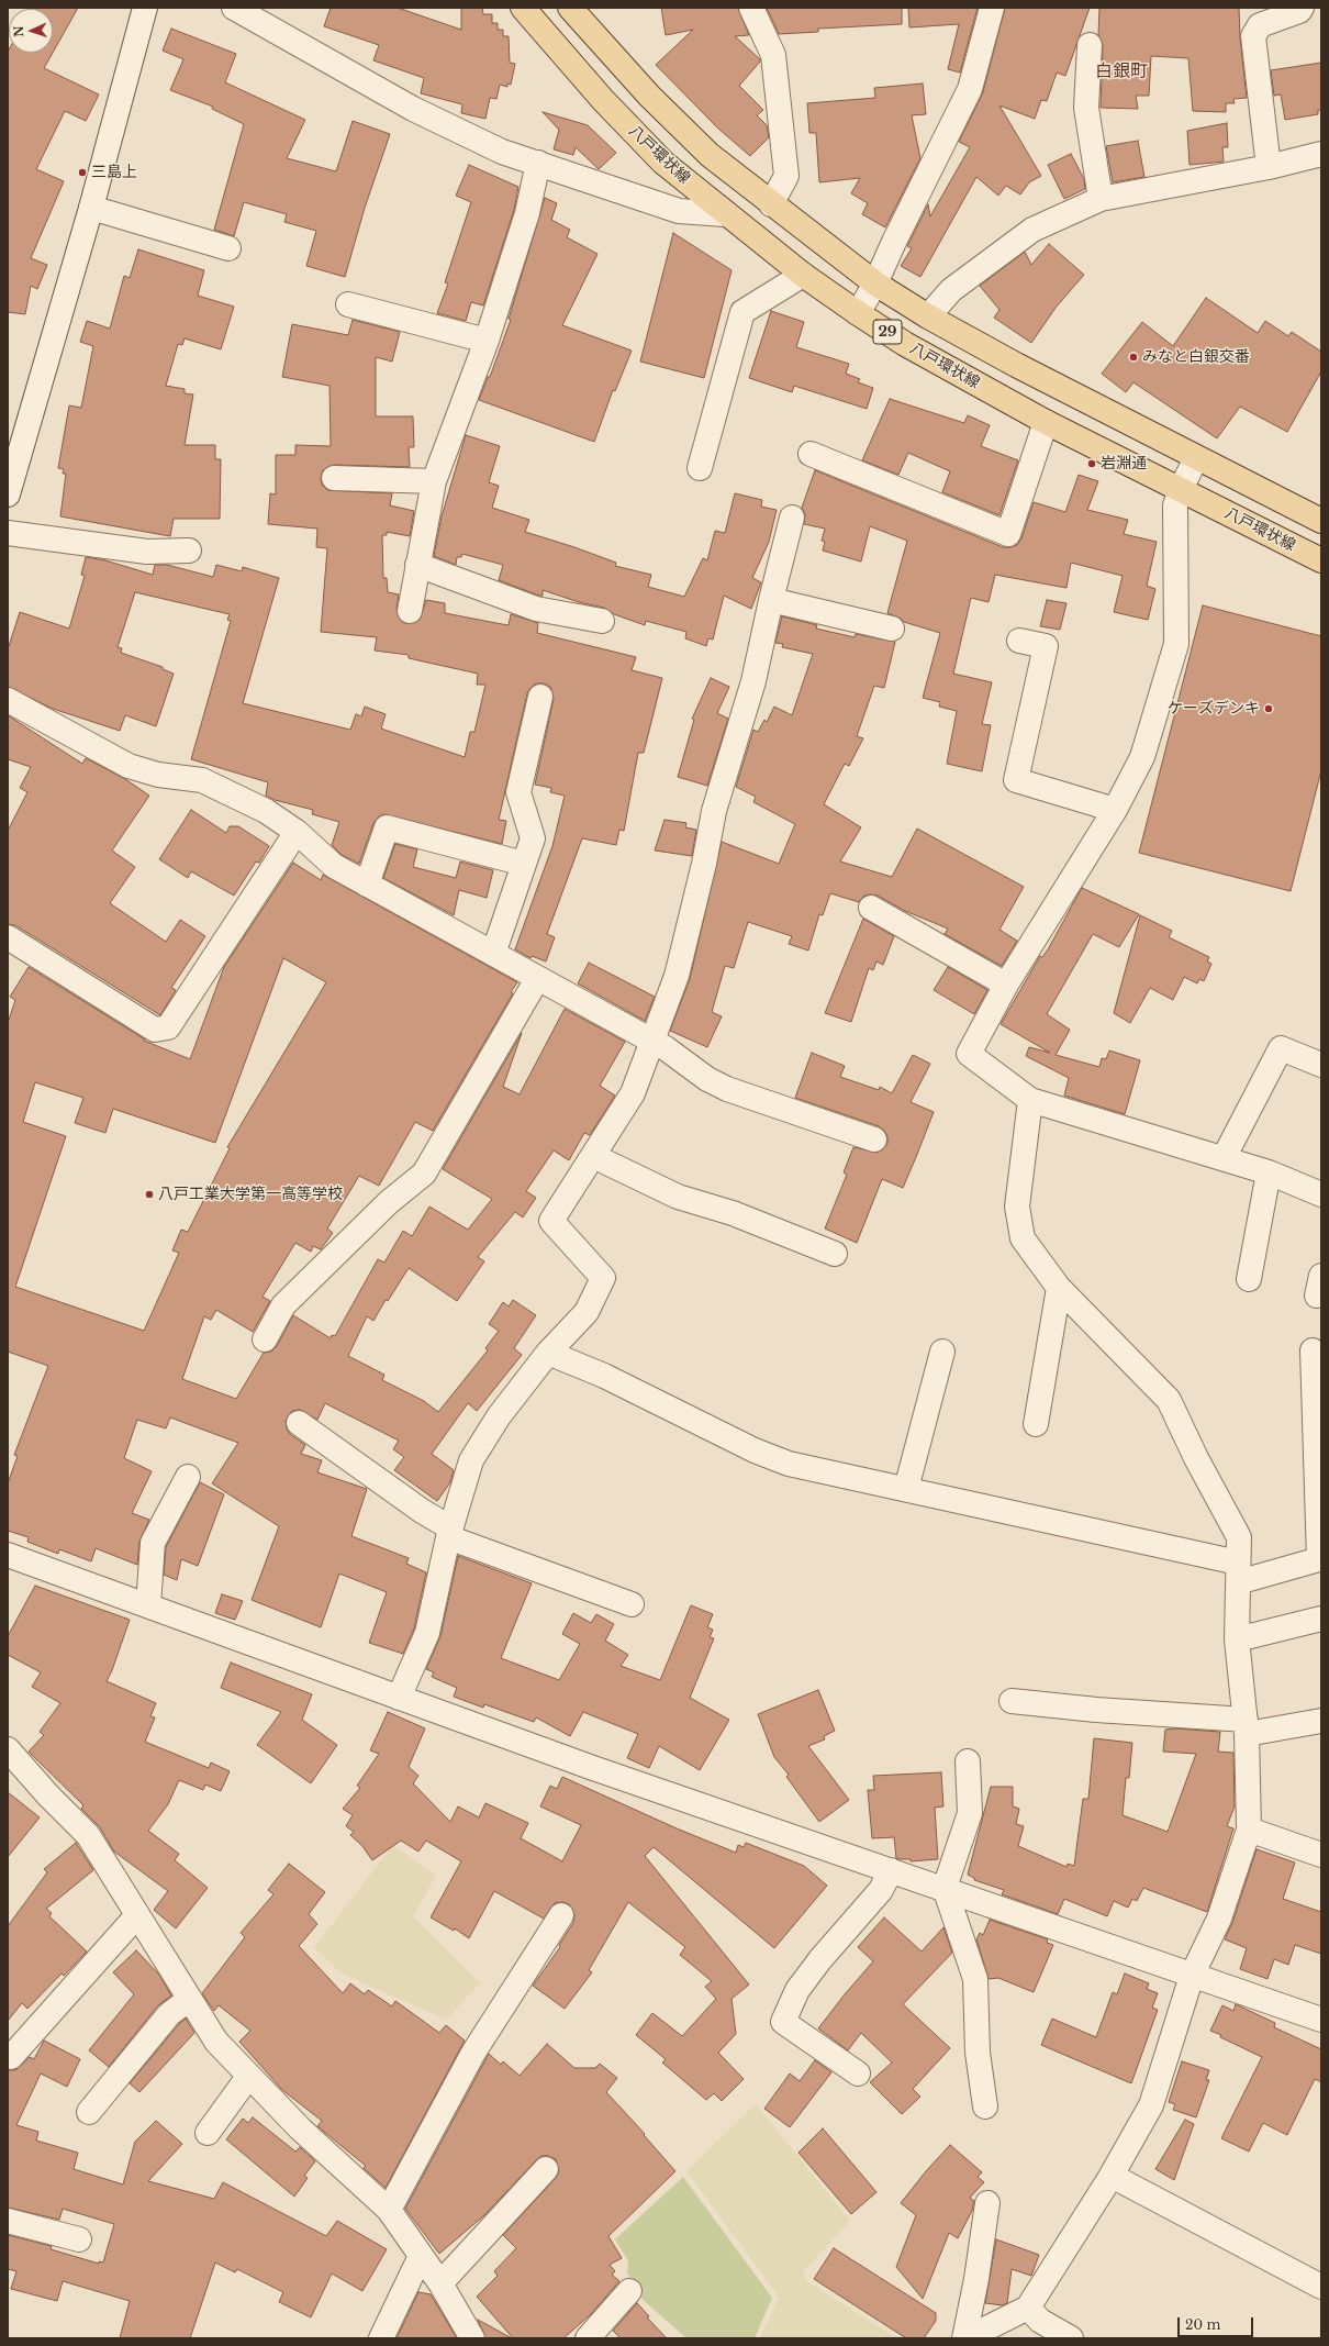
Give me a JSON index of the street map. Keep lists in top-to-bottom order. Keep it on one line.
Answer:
{"streets":{"main road":["八戸環状線","29"]},"districts":["白銀町"],"places":["三島上","みなと白銀交番","岩淵通","ケーズデンキ","八戸工業大学第一高等学校"],"scale_bar":"20 m","north":"left"}
